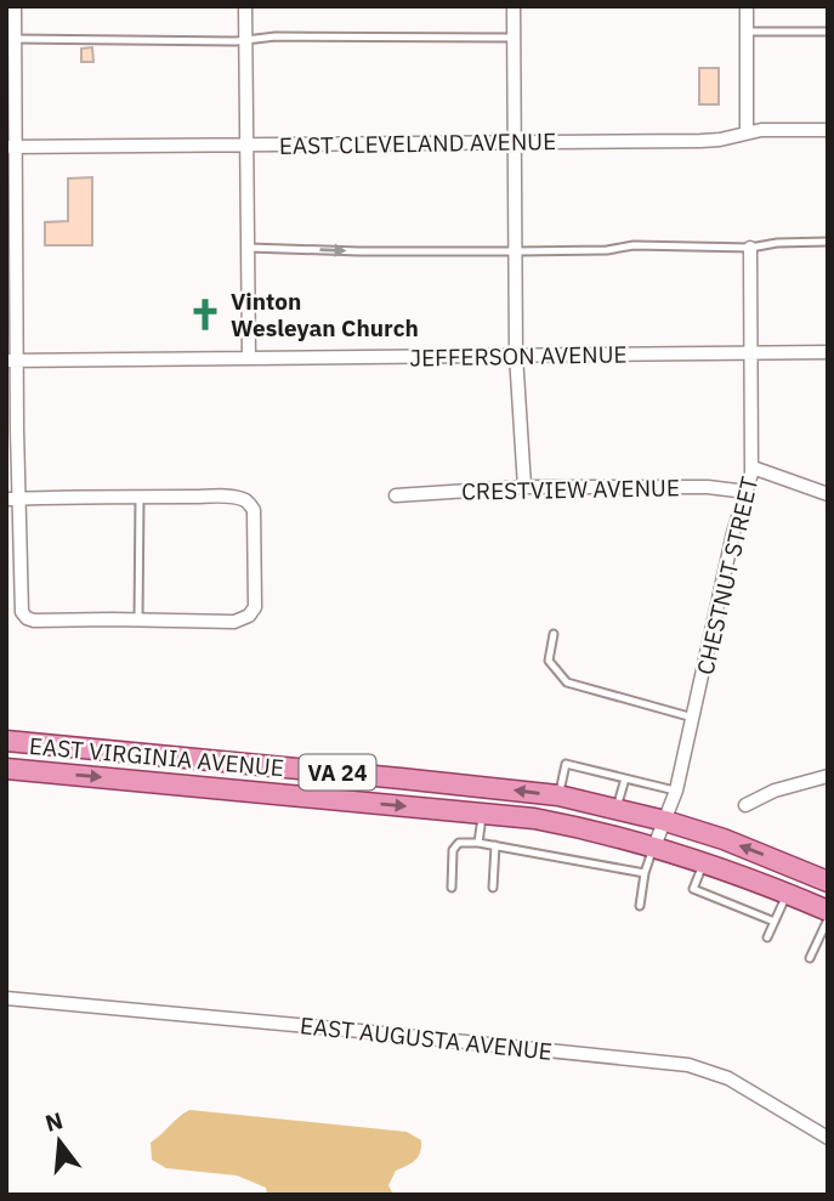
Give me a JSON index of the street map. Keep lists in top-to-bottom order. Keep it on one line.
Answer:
{"streets":{"main road":["EAST VIRGINIA AVENUE","VA 24"],"street":["EAST CLEVELAND AVENUE","JEFFERSON AVENUE","CRESTVIEW AVENUE","CHESTNUT STREET","EAST AUGUSTA AVENUE"]},"crossings":[["JEFFERSON AVENUE","CHESTNUT STREET"],["CRESTVIEW AVENUE","CHESTNUT STREET"],["CHESTNUT STREET","EAST VIRGINIA AVENUE"],["CHESTNUT STREET","VA 24"],["EAST VIRGINIA AVENUE","VA 24"]],"places":{"church":["Vinton Wesleyan Church"]},"north":"top"}
